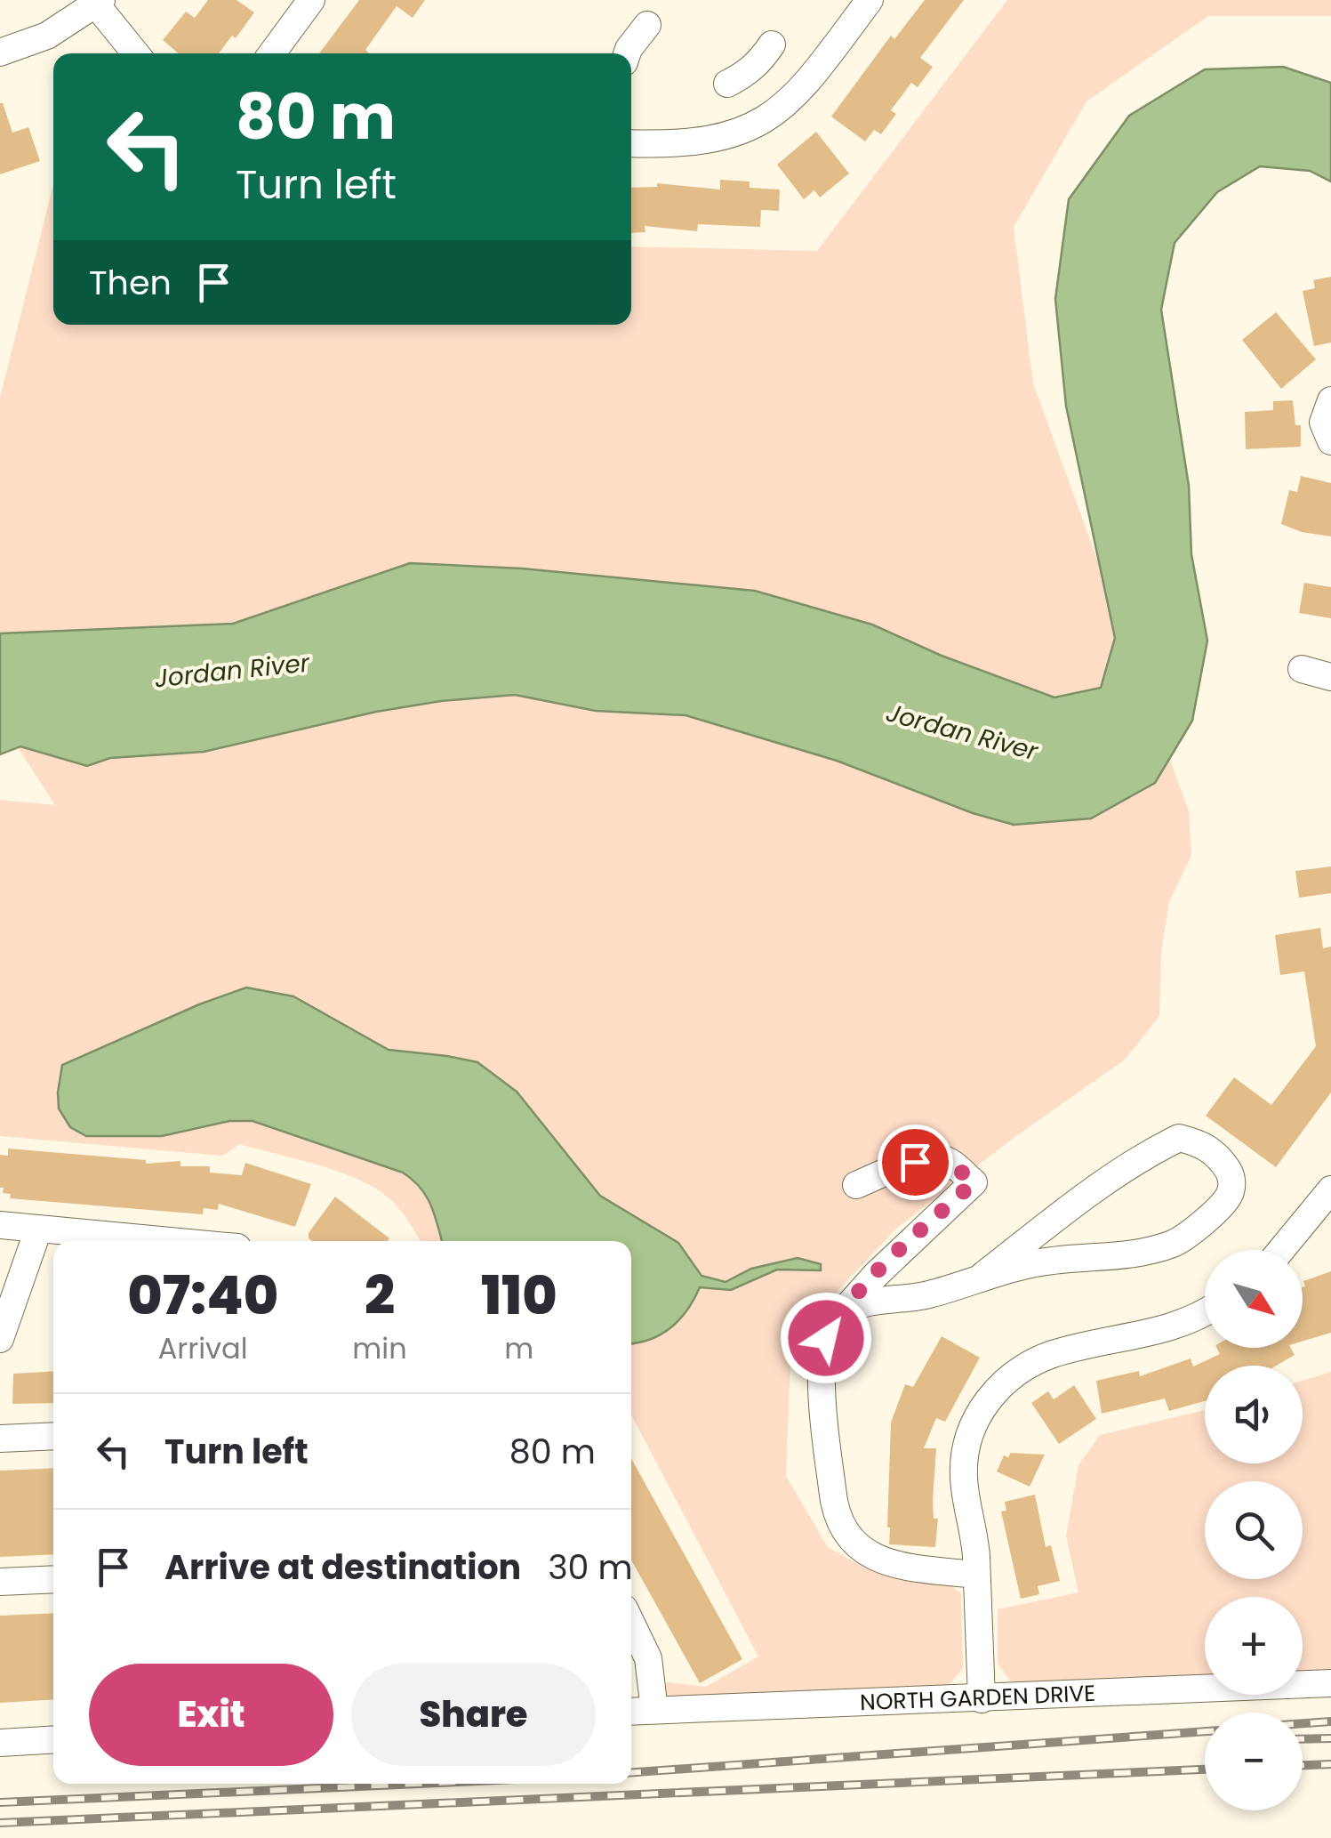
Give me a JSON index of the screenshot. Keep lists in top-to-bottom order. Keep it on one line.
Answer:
{"streets":{"street":["NORTH GARDEN DRIVE"]},"water":["Jordan River"],"north":"bottom right","page":{"turn":["80 m","Turn left"],"then":"Then","eta":["07:40","Arrival","2","min","110","m"],"map_buttons":["+","−"],"list":[{"name":"Turn left","value":"80 m"},{"name":"Arrive at destination","value":"30 m"}],"buttons":["Exit","Share"]}}
